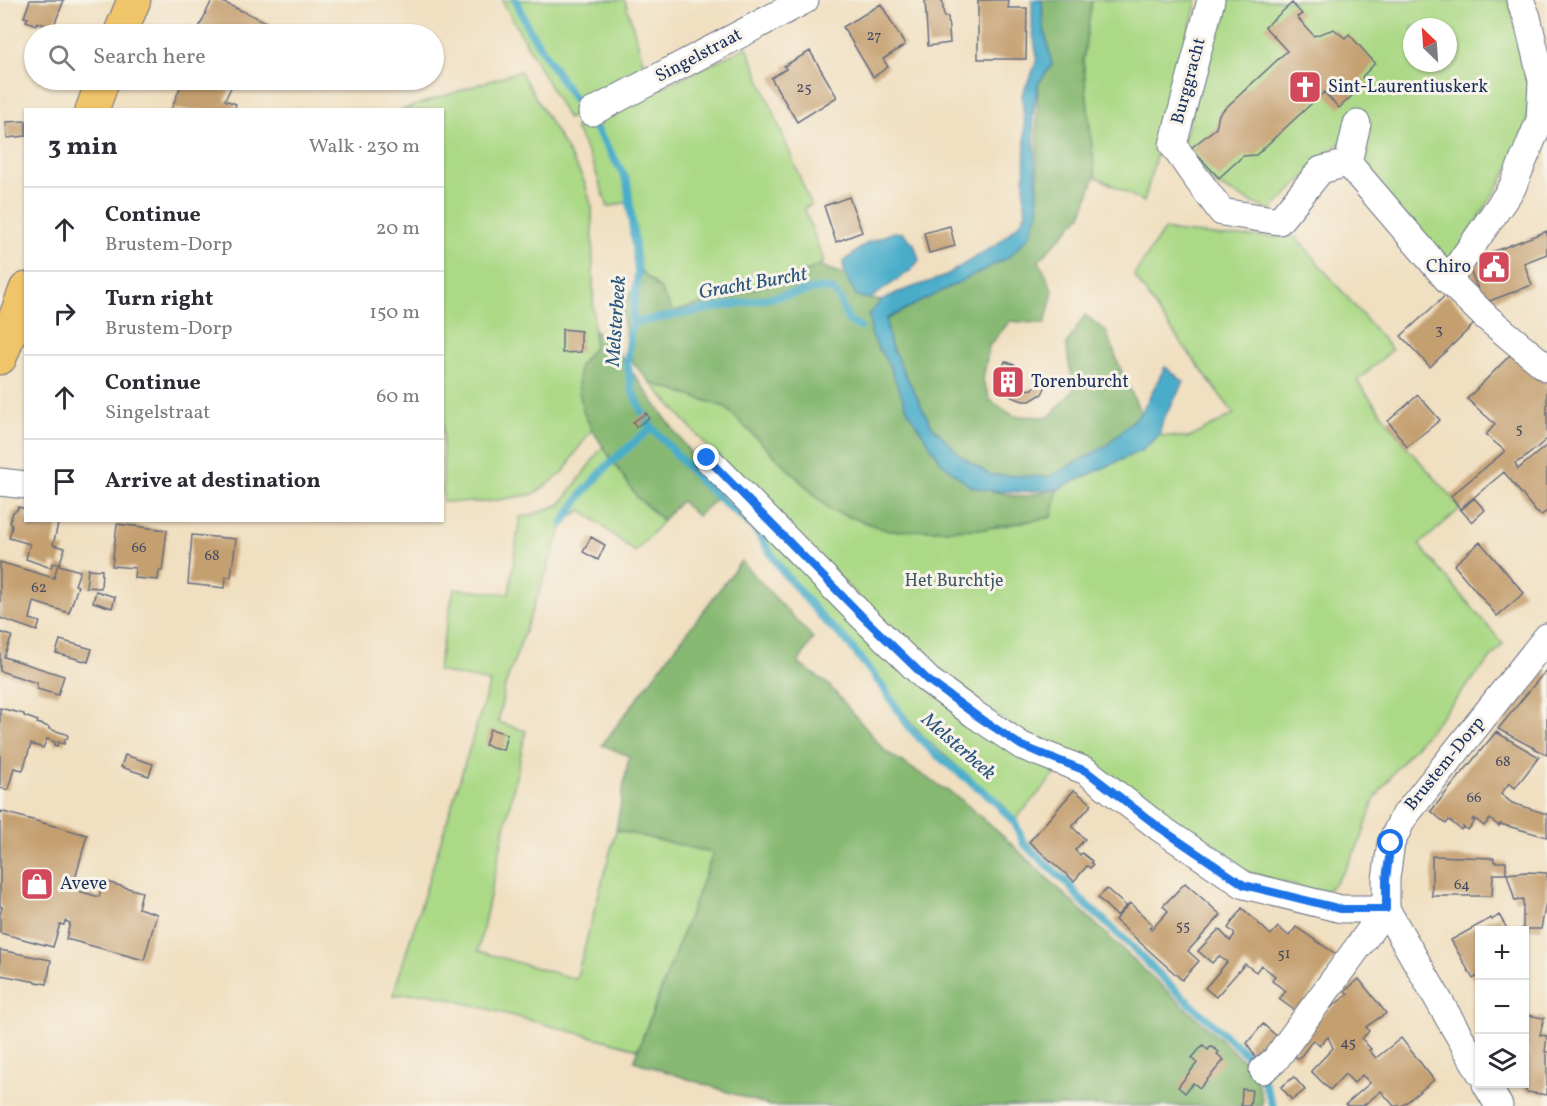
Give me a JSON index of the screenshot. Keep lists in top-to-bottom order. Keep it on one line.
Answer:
{"streets":{"street":["Singelstraat","Burggracht","Brustem-Dorp"]},"water":["Gracht Burcht","Melsterbeek"],"parks":["Het Burchtje"],"places":{"church":["Sint-Laurentiuskerk"],"public building":["Chiro"],"building":["Torenburcht"],"shop":["Aveve"]},"house_numbers":["27","25","3","5","66","68","62","68","66","64","55","51","45"],"north":"top left","page":{"search":"Search here","heading":["3 min","Walk · 230 m"],"list":[["Continue","Brustem-Dorp","20 m"],["Turn right","Brustem-Dorp","150 m"],["Continue","Singelstraat","60 m"],"Arrive at destination"],"map_buttons":["+","−"]}}
